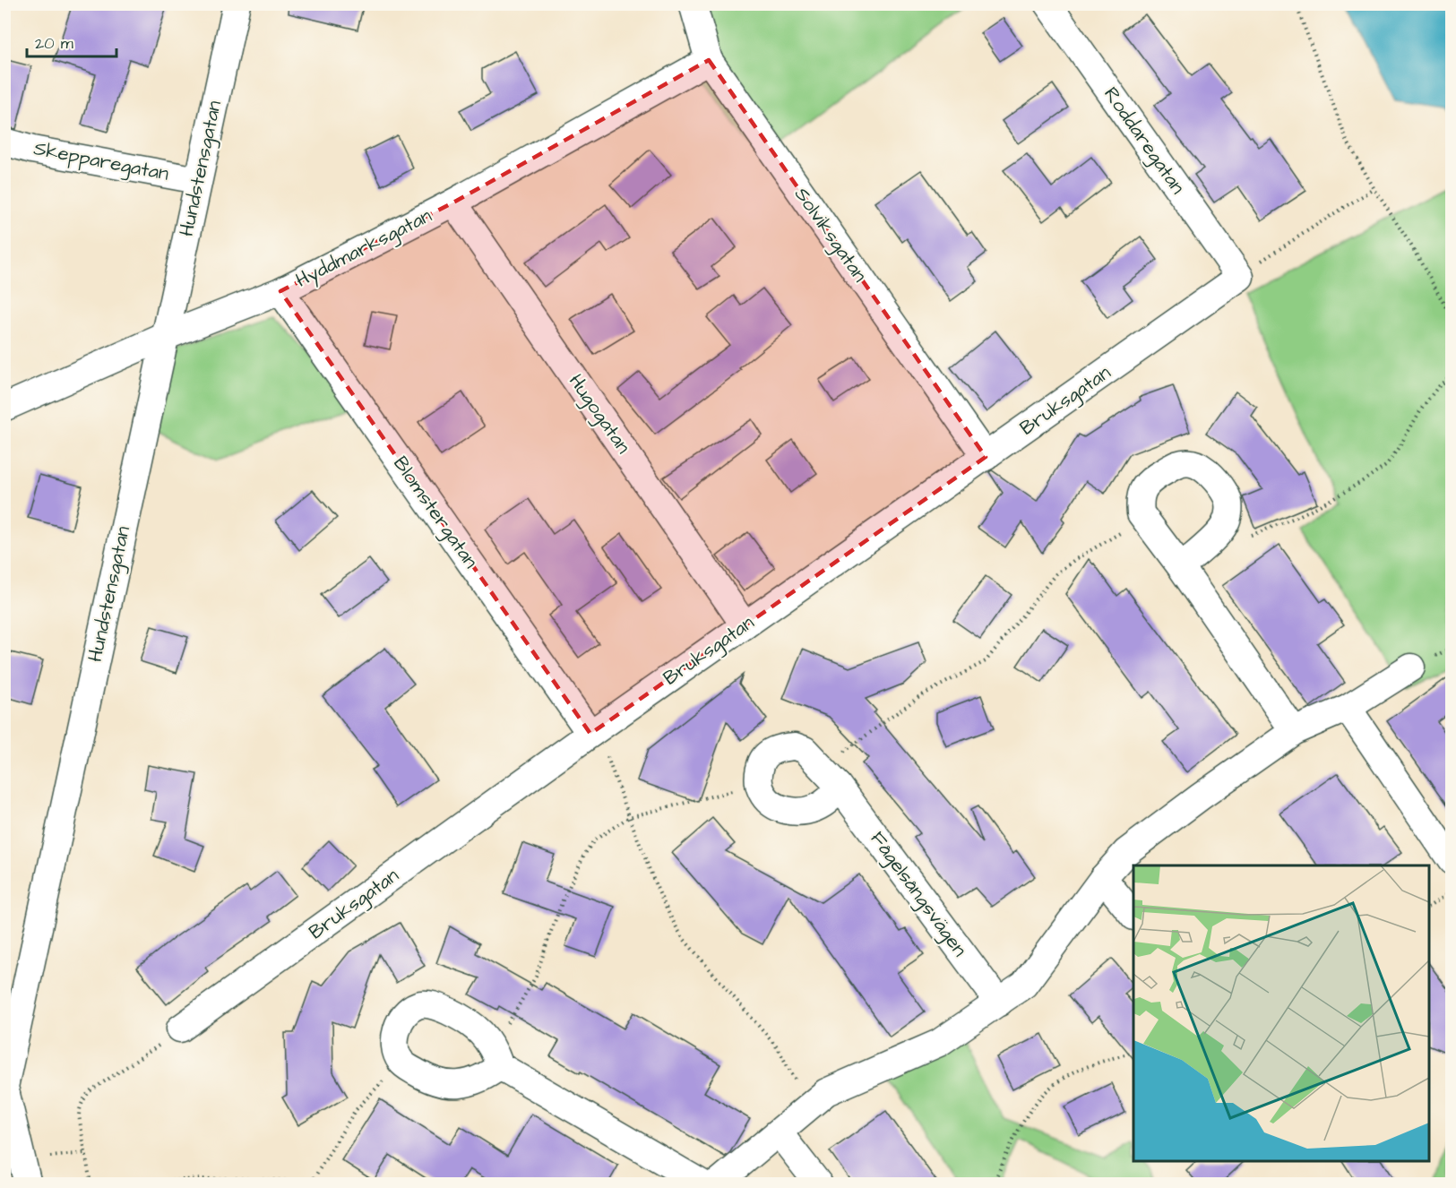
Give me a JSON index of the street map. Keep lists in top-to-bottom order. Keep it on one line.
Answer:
{"streets":{"street":["Roddaregatan","Skepparegatan","Hundstensgatan","Solviksgatan","Hyddmarksgatan","Bruksgatan","Hugogatan","Blomstergatan","Fågelsångsvägen"]},"crossings":[["Roddaregatan","Bruksgatan"],["Skepparegatan","Hundstensgatan"],["Hundstensgatan","Hyddmarksgatan"],["Solviksgatan","Hyddmarksgatan"],["Solviksgatan","Bruksgatan"],["Hyddmarksgatan","Hugogatan"],["Hyddmarksgatan","Blomstergatan"],["Bruksgatan","Hugogatan"],["Bruksgatan","Blomstergatan"]],"scale_bar":"20 m"}
